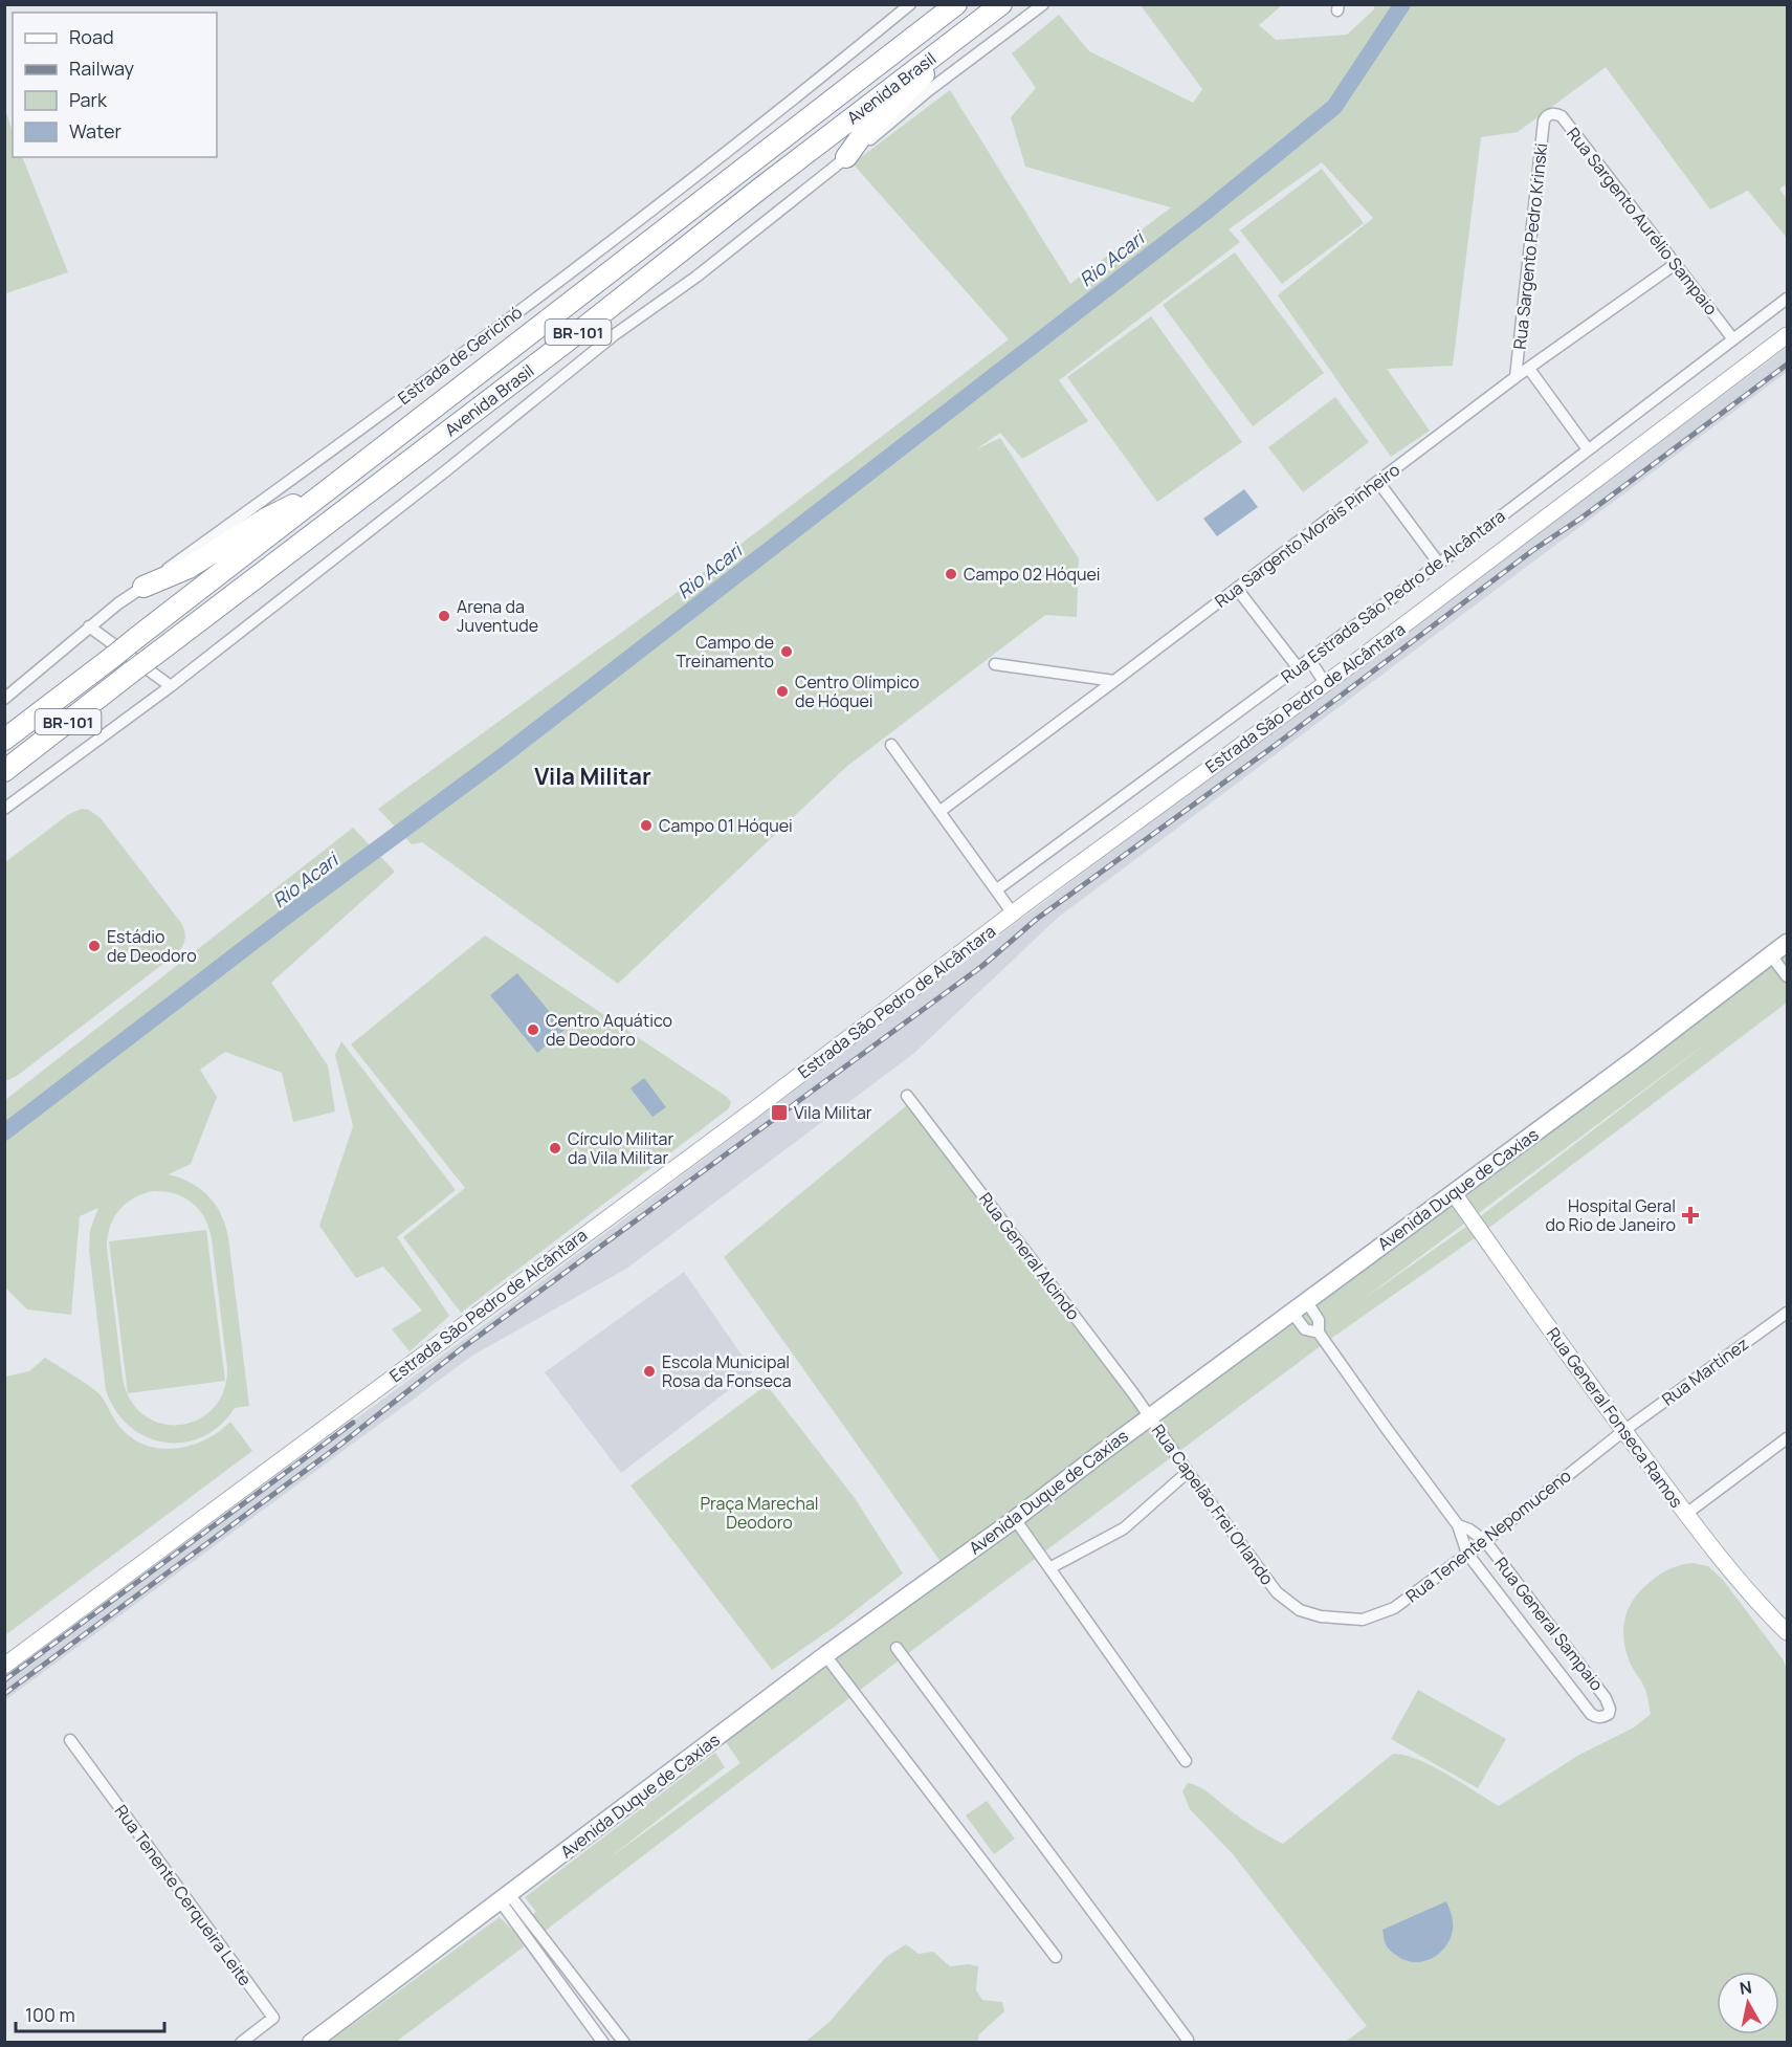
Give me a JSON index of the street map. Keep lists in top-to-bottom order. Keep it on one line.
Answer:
{"streets":{"highway":["Avenida Brasil","BR-101"],"main road":["Avenida Duque de Caxias"],"street":["Rua Sargento Aurélio Sampaio","Rua Sargento Pedro Krinski","Estrada de Gericinó","Rua Sargento Morais Pinheiro","Rua Estrada São Pedro de Alcântara","Estrada São Pedro de Alcântara","Rua General Alcindo","Rua Martínez","Rua General Fonseca Ramos","Rua Capelão Frei Orlando","Rua Tenente Nepomuceno","Rua General Sampaio","Rua Tenente Cerqueira Leite"]},"crossings":[["Rua Sargento Aurélio Sampaio","Rua Sargento Pedro Krinski"],["Rua Sargento Aurélio Sampaio","Rua Sargento Morais Pinheiro"],["Rua Sargento Aurélio Sampaio","Rua Estrada São Pedro de Alcântara"],["Rua Sargento Pedro Krinski","Rua Sargento Morais Pinheiro"],["Avenida Duque de Caxias","Rua General Alcindo"],["Avenida Duque de Caxias","Rua General Fonseca Ramos"],["Avenida Duque de Caxias","Rua Capelão Frei Orlando"],["Avenida Duque de Caxias","Rua General Sampaio"],["Rua General Alcindo","Rua Capelão Frei Orlando"],["Rua Martínez","Rua General Fonseca Ramos"],["Rua Martínez","Rua Tenente Nepomuceno"],["Rua General Fonseca Ramos","Rua Tenente Nepomuceno"],["Rua Capelão Frei Orlando","Rua Tenente Nepomuceno"],["Rua Tenente Nepomuceno","Rua General Sampaio"]],"districts":["Vila Militar"],"water":["Rio Acari"],"parks":["Praça Marechal Deodoro"],"places":{"other":["Campo 02 Hóquei","Arena da Juventude","Campo de Treinamento","Centro Olímpico de Hóquei","Campo 01 Hóquei","Estádio de Deodoro","Centro Aquático de Deodoro","Círculo Militar da Vila Militar","Escola Municipal Rosa da Fonseca"],"transit":["Vila Militar"],"health":["Hospital Geral do Rio de Janeiro"]},"legend":["Road","Railway","Park","Water"],"scale_bar":"100 m","north":"top"}
